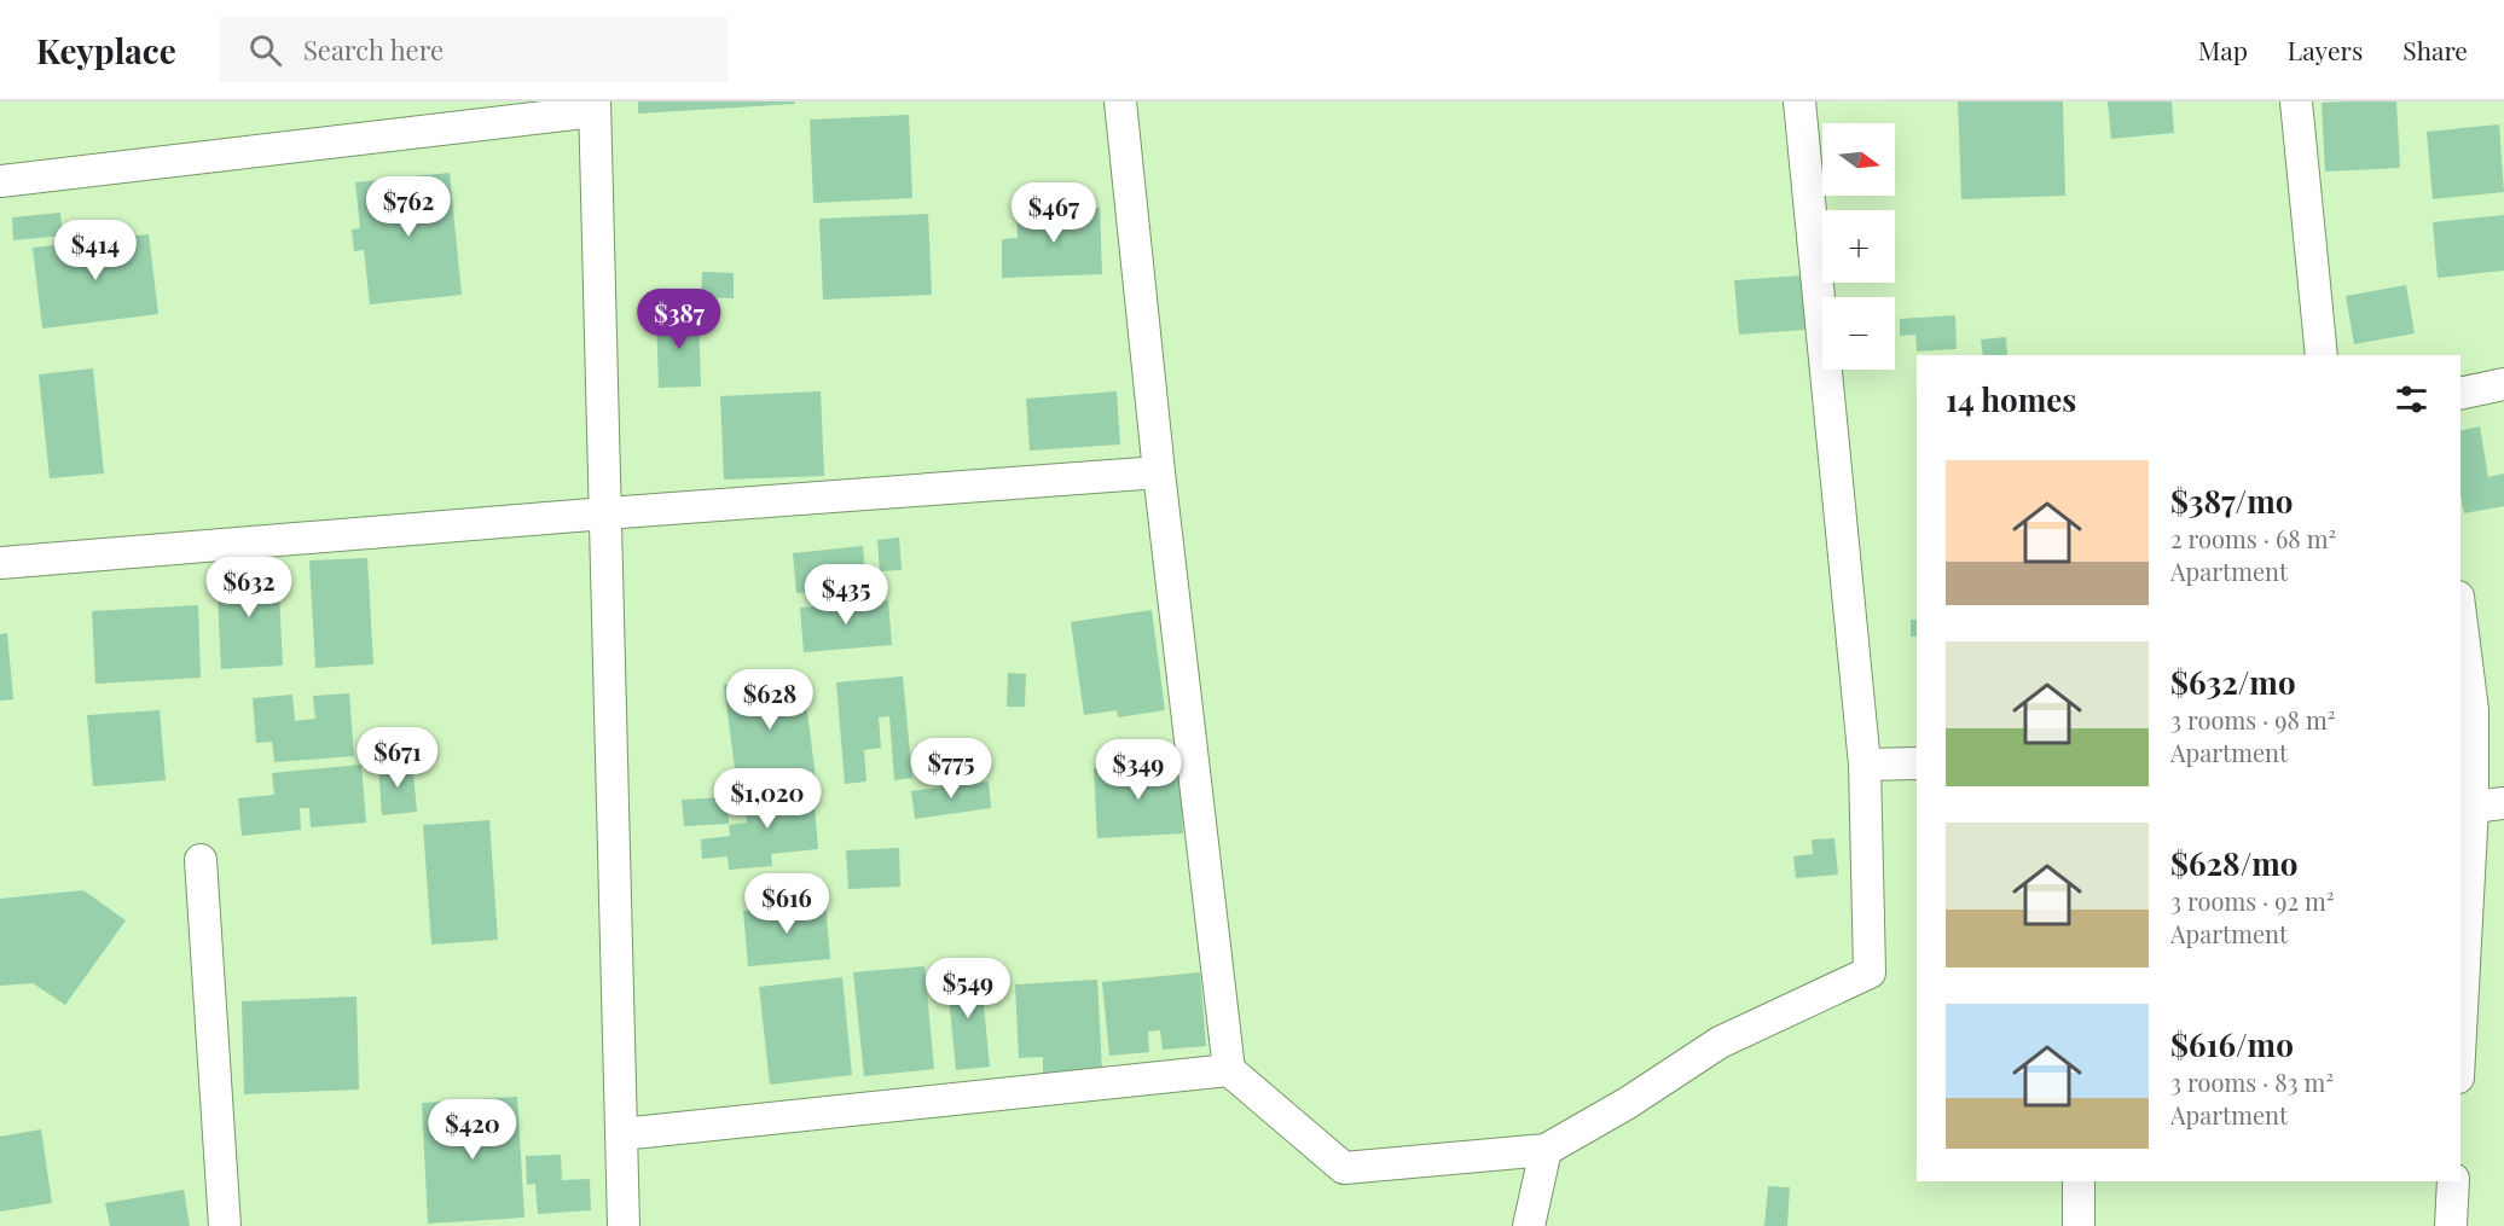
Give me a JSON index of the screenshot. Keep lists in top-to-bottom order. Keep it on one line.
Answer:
{"north":"right","page":{"header":"Keyplace","search":"Search here","nav":["Map","Layers","Share"],"map_buttons":["+","−"],"price":["$762","$467","$414","$387","$632","$435","$628","$671","$775","$349","$1,020","$616","$549","$420"],"heading":"14 homes","list":[{"name":"$387/mo","note":"2 rooms · 68 m² · Apartment"},{"name":"$632/mo","note":"3 rooms · 98 m² · Apartment"},{"name":"$628/mo","note":"3 rooms · 92 m² · Apartment"},{"name":"$616/mo","note":"3 rooms · 83 m² · Apartment"}]}}
